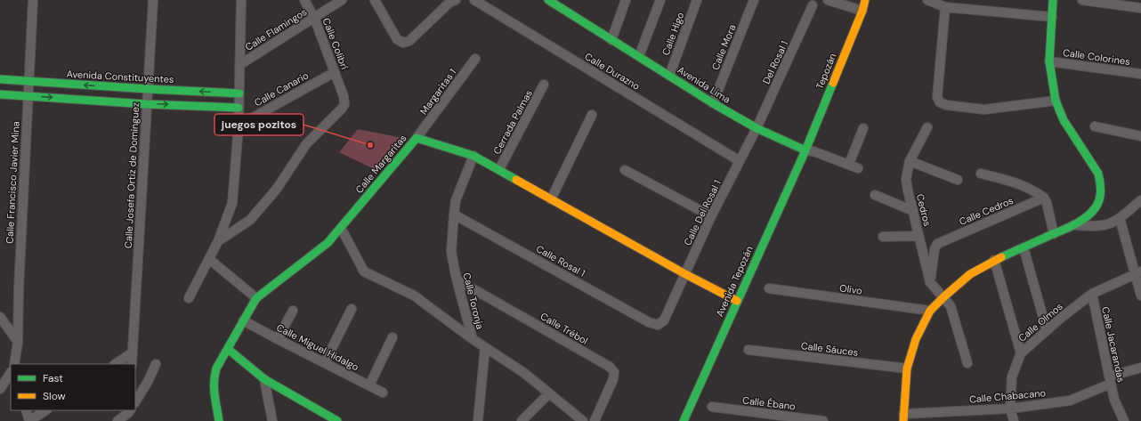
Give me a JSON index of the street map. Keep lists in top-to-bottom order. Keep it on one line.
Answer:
{"streets":{"street":["Calle Flamingos","Calle Higo","Calle Colibrí","Calle Mora","Calle Colorines","Del Rosal 1","Calle Durazno","Tepozán","Avenida Constituyentes","Avenida Lima","Calle Canario","Margaritas 1","Cerrada Palmas","Calle Margaritas","Calle Josefa Ortiz de Domínguez","Calle Francisco Javier Mina","Cedros","Calle Cedros","Calle Del Rosal 1","Calle Rosal 1","Avenida Tepozán","Olivo","Calle Toronja","Calle Olmos","Calle Trébol","Calle Jacarandas","Calle Miguel Hidalgo","Calle Sáuces","Calle Chabacano","Calle Ébano"]},"crossings":[["Calle Flamingos","Calle Colibrí"],["Calle Higo","Avenida Lima"],["Calle Colibrí","Calle Canario"],["Calle Mora","Avenida Lima"],["Del Rosal 1","Avenida Lima"],["Del Rosal 1","Calle Del Rosal 1"],["Calle Durazno","Calle Del Rosal 1"],["Tepozán","Avenida Lima"],["Tepozán","Avenida Tepozán"],["Avenida Constituyentes","Calle Josefa Ortiz de Domínguez"],["Avenida Constituyentes","Calle Francisco Javier Mina"],["Avenida Lima","Calle Del Rosal 1"],["Avenida Lima","Avenida Tepozán"],["Margaritas 1","Calle Margaritas"],["Cerrada Palmas","Calle Margaritas"],["Calle Margaritas","Calle Del Rosal 1"],["Calle Margaritas","Avenida Tepozán"],["Calle Margaritas","Calle Toronja"],["Calle Margaritas","Calle Miguel Hidalgo"],["Cedros","Calle Cedros"],["Calle Del Rosal 1","Calle Rosal 1"],["Calle Rosal 1","Calle Toronja"],["Calle Toronja","Calle Trébol"],["Calle Olmos","Calle Jacarandas"],["Calle Olmos","Calle Chabacano"],["Calle Jacarandas","Calle Chabacano"]],"places":["juegos pozitos"],"legend":["Fast","Slow"]}
